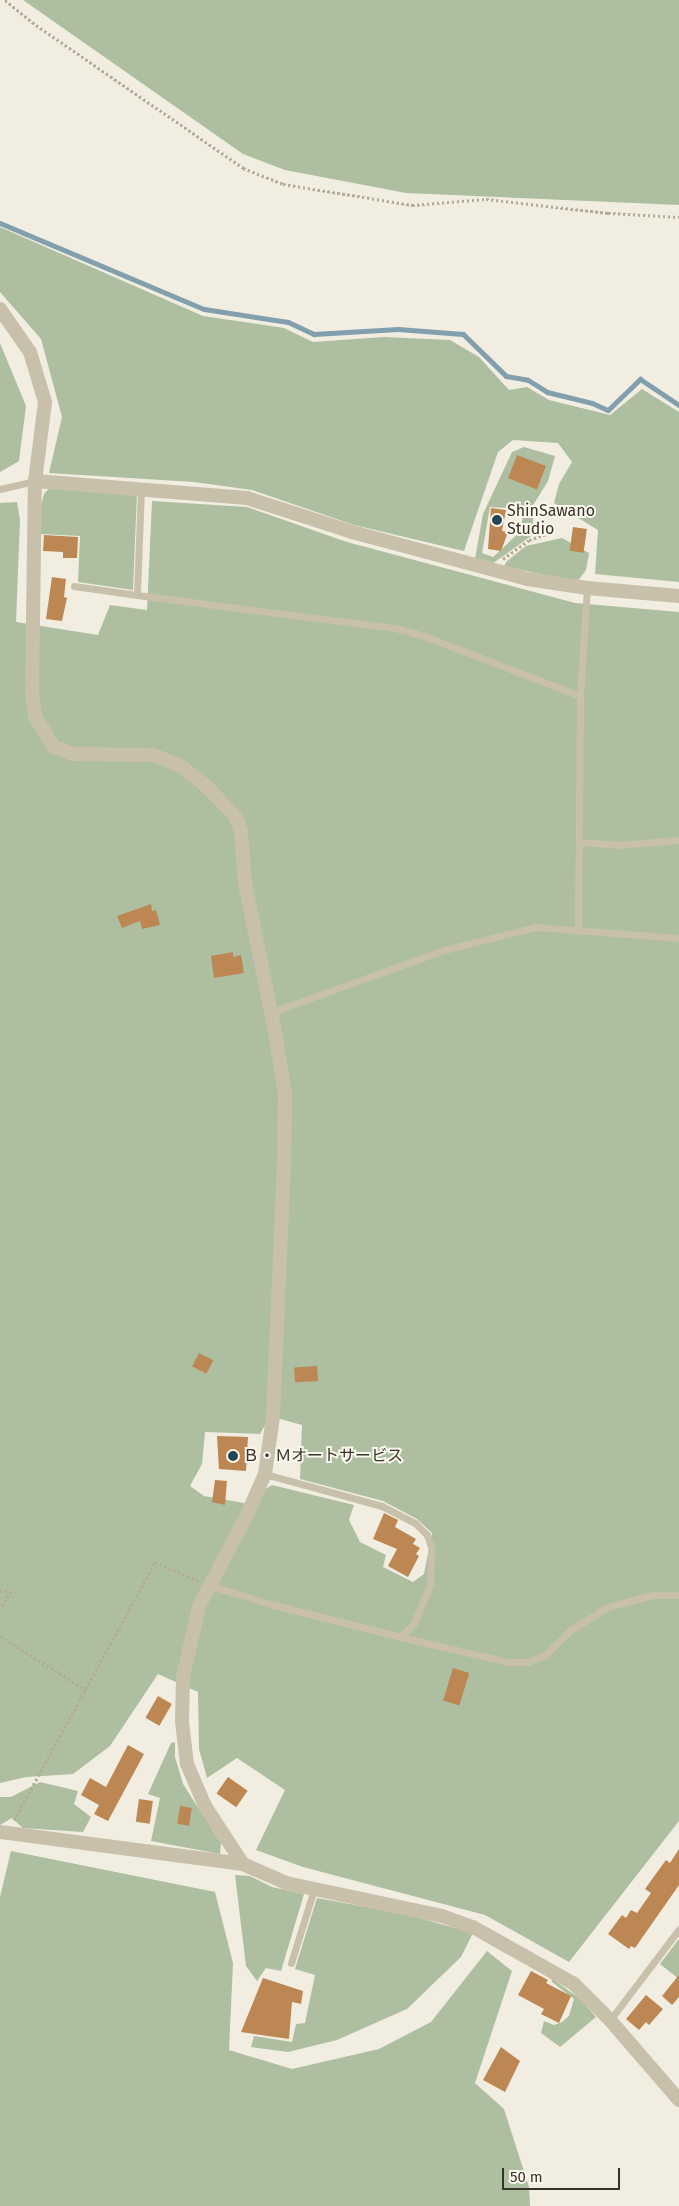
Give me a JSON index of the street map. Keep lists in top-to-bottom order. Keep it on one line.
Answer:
{"places":["ShinSawano Studio","Ｂ・Ｍオートサービス"],"scale_bar":"50 m"}
